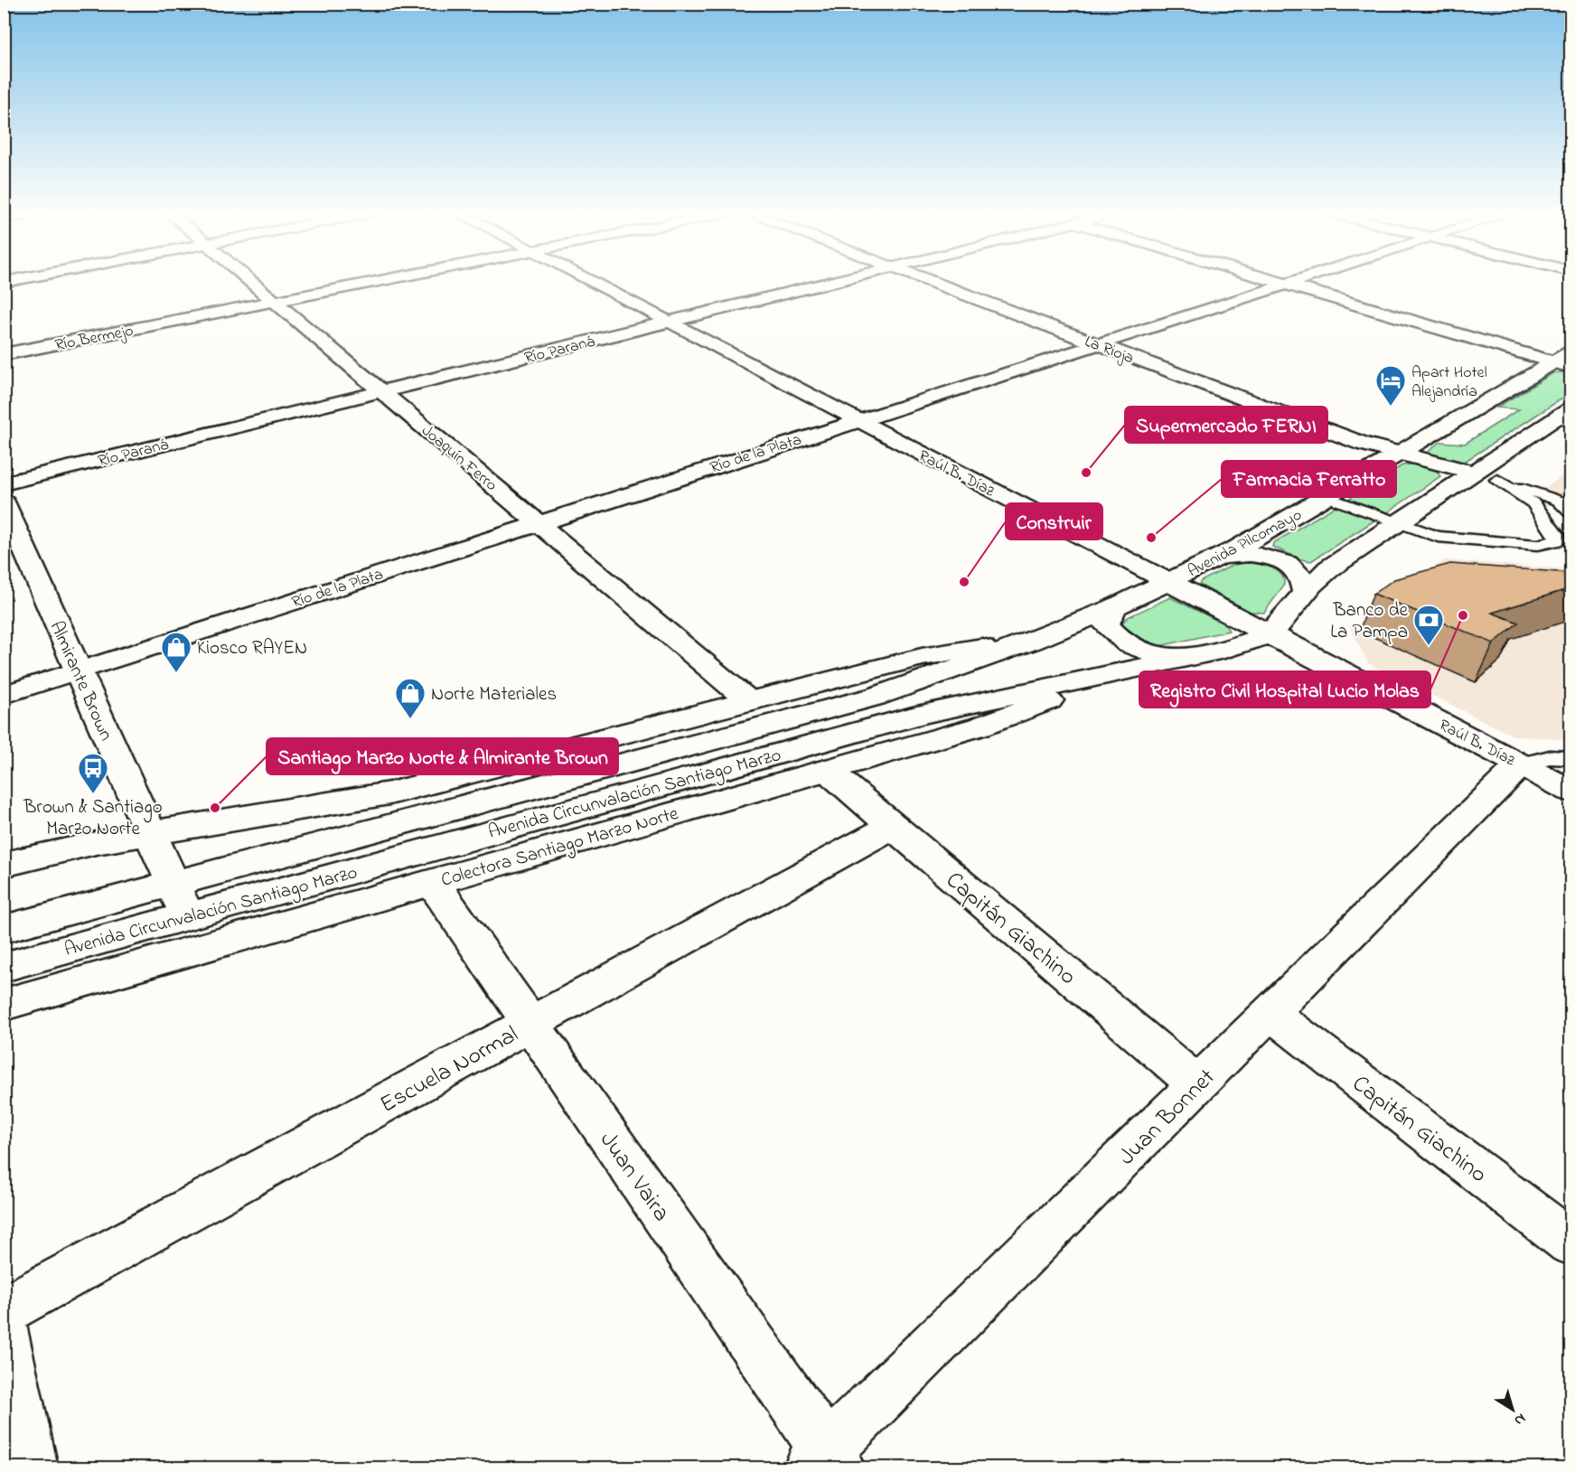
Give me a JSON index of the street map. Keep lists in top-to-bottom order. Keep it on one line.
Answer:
{"streets":{"street":["Río Bermejo","Río Paraná","La Rioja","Río de la Plata","Joaquín Ferro","Raúl B. Díaz","Avenida Pilcomayo","Almirante Brown","Avenida Circunvalación Santiago Marzo","Colectora Santiago Marzo Norte","Capitán Giachino","Escuela Normal","Juan Bonnet","Juan Vaira"]},"crossings":[["Río Bermejo","Joaquín Ferro"],["Río Paraná","Joaquín Ferro"],["Río Paraná","Raúl B. Díaz"],["La Rioja","Río de la Plata"],["La Rioja","Avenida Pilcomayo"],["Río de la Plata","Joaquín Ferro"],["Río de la Plata","Raúl B. Díaz"],["Río de la Plata","Almirante Brown"],["Raúl B. Díaz","Avenida Pilcomayo"],["Raúl B. Díaz","Avenida Circunvalación Santiago Marzo"],["Raúl B. Díaz","Juan Bonnet"],["Avenida Pilcomayo","Avenida Circunvalación Santiago Marzo"],["Almirante Brown","Avenida Circunvalación Santiago Marzo"],["Almirante Brown","Colectora Santiago Marzo Norte"],["Avenida Circunvalación Santiago Marzo","Colectora Santiago Marzo Norte"],["Colectora Santiago Marzo Norte","Capitán Giachino"],["Colectora Santiago Marzo Norte","Juan Vaira"],["Capitán Giachino","Escuela Normal"],["Capitán Giachino","Juan Bonnet"],["Escuela Normal","Juan Vaira"],["Juan Bonnet","Juan Vaira"]],"places":{"hotel":["Apart Hotel Alejandría"],"other":["Supermercado FERNI","Farmacia Ferratto","Construir","Registro Civil Hospital Lucio Molas","Santiago Marzo Norte & Almirante Brown"],"bank":["Banco de La Pampa"],"shop":["Kiosco RAYEN","Norte Materiales"],"bus stop":["Brown & Santiago Marzo Norte"]},"north":"bottom right"}
